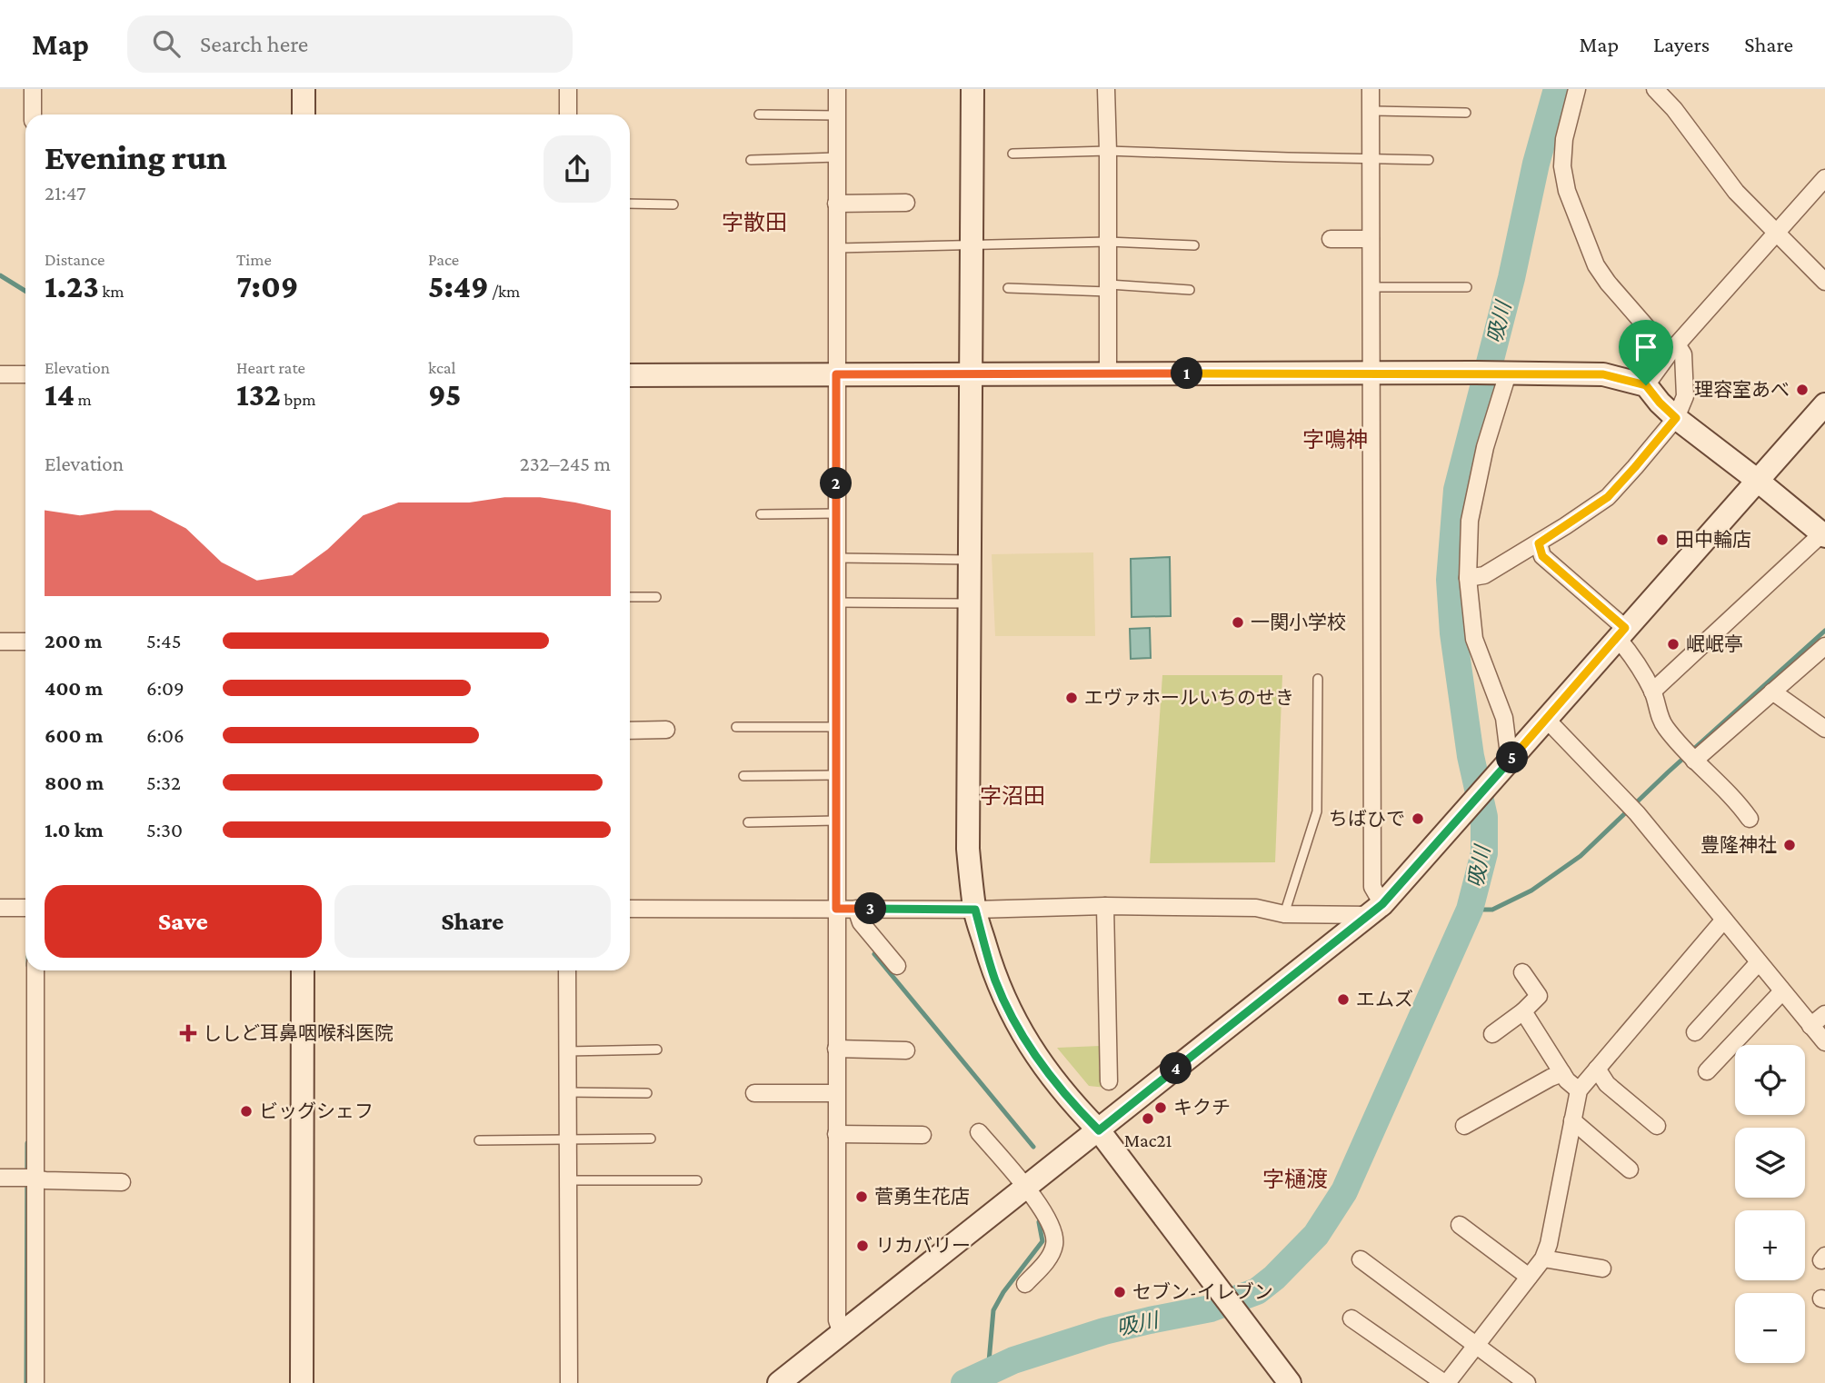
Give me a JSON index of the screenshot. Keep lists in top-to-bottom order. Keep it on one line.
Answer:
{"districts":["字散田","字鳴神","字沼田","字樋渡"],"water":["吸川"],"places":{"other":["理容室あべ","田中輪店","一関小学校","岷岷亭","エヴァホールいちのせき","ちばひで","豊隆神社","エムズ","キクチ","ビッグシェフ","Mac21","菅勇生花店","リカバリー","セブン-イレブン"],"health":["ししど耳鼻咽喉科医院"]},"page":{"header":"Map","search":"Search here","nav":["Map","Layers","Share"],"heading":["Evening run","21:47"],"stats":[["Distance","1.23 km"],["Time","7:09"],["Pace","5:49 /km"],["Elevation","14 m"],["Heart rate","132 bpm"],["kcal","95"]],"pins":["1","2","5","3","4"],"chart":["Elevation","232–245 m"],"list":[{"name":"200 m","note":"5:45"},{"name":"400 m","note":"6:09"},{"name":"600 m","note":"6:06"},{"name":"800 m","note":"5:32"},{"name":"1.0 km","note":"5:30"}],"buttons":["Save","Share"],"map_buttons":["+","−"]}}
